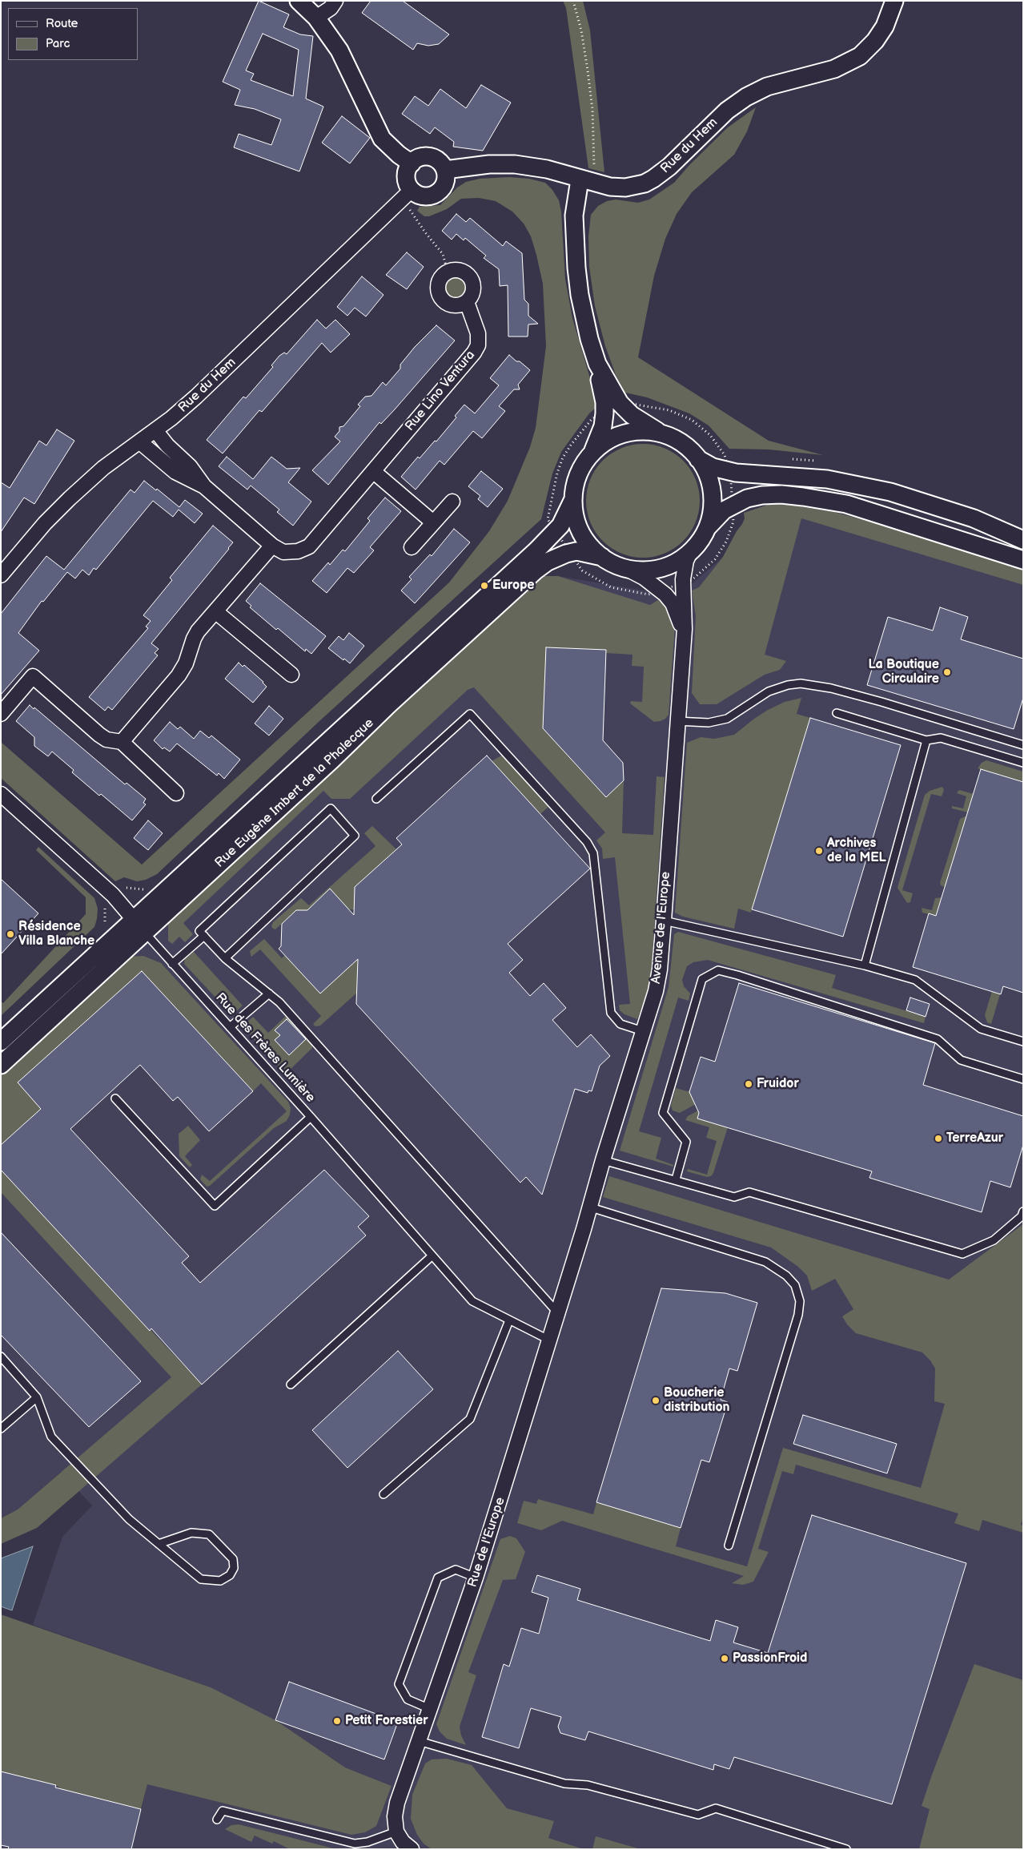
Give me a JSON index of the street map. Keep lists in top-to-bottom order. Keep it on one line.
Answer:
{"streets":{"street":["Rue du Hem","Rue Lino Ventura","Rue Eugène Imbert de la Phalecque","Avenue de l'Europe","Rue de l'Europe"],"lane":["Rue des Frères Lumière"]},"crossings":[["Rue du Hem","Rue Lino Ventura"],["Rue Eugène Imbert de la Phalecque","Avenue de l'Europe"],["Rue Eugène Imbert de la Phalecque","Rue des Frères Lumière"],["Avenue de l'Europe","Rue de l'Europe"]],"places":["Europe","La Boutique Circulaire","Archives de la MEL","Résidence Villa Blanche","Fruidor","TerreAzur","Boucherie distribution","PassionFroid","Petit Forestier"],"legend":["Route","Parc"]}
